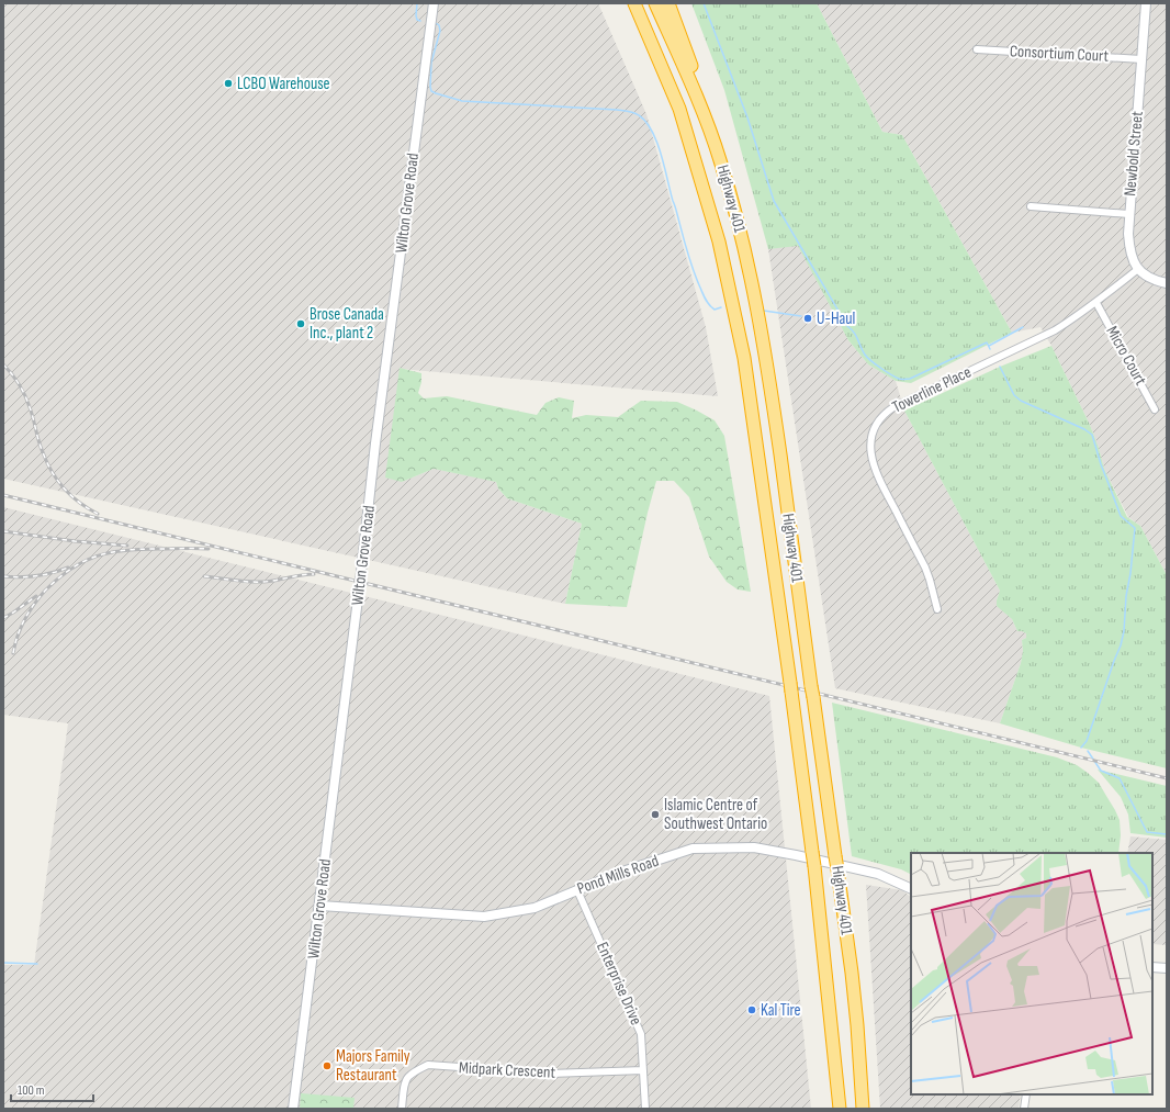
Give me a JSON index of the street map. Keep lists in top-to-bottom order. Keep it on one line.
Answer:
{"streets":{"highway":["Highway 401"],"main road":["Newbold Street","Wilton Grove Road","Pond Mills Road"],"street":["Consortium Court","Micro Court","Towerline Place","Enterprise Drive","Midpark Crescent"]},"crossings":[["Consortium Court","Newbold Street"],["Newbold Street","Towerline Place"],["Wilton Grove Road","Pond Mills Road"],["Micro Court","Towerline Place"],["Pond Mills Road","Enterprise Drive"],["Enterprise Drive","Midpark Crescent"]],"places":["LCBO Warehouse","U-Haul","Brose Canada Inc., plant 2","Islamic Centre of Southwest Ontario","Kal Tire","Majors Family Restaurant"],"scale_bar":"100 m"}
